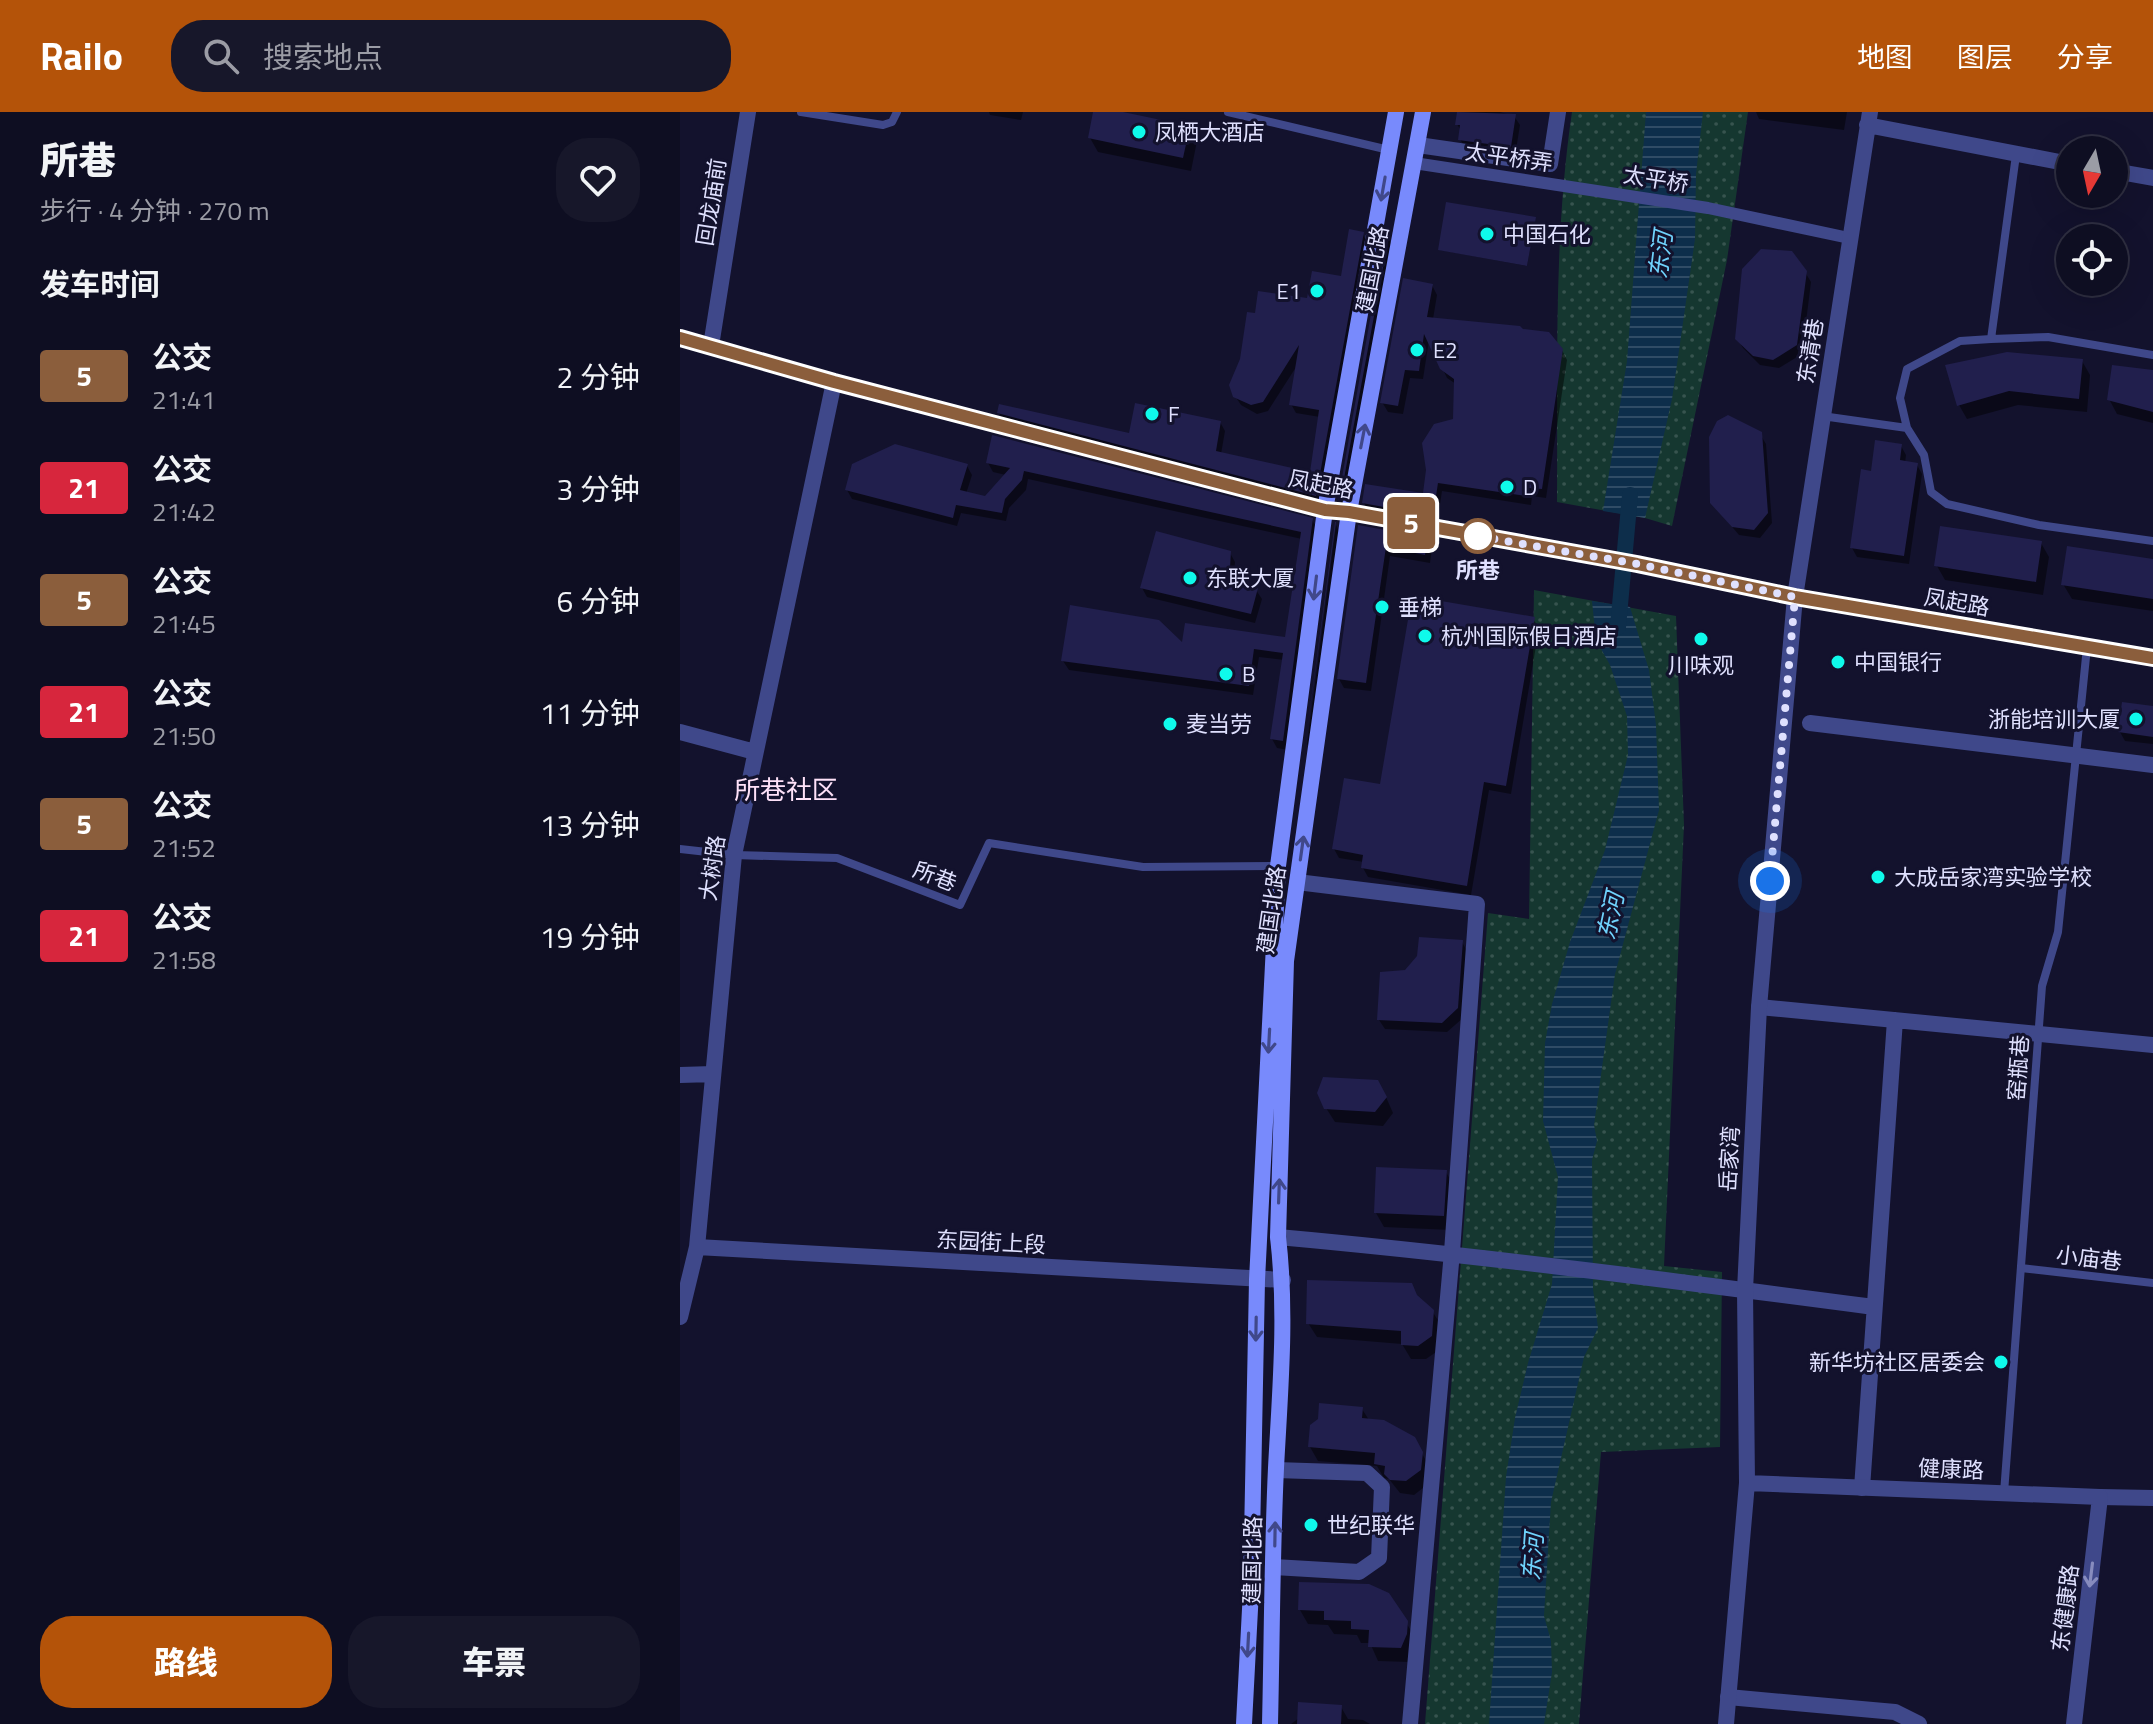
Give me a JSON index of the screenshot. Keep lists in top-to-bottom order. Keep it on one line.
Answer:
{"streets":{"main road":["建国北路","凤起路"],"street":["太平桥弄","太平桥","回龙庙前","东清巷","大树路","岳家湾","东园街上段","健康路","东健康路"],"lane":["所巷","窑瓶巷","小庙巷"]},"crossings":[["太平桥弄","太平桥"],["太平桥弄","建国北路"],["太平桥","东清巷"],["回龙庙前","凤起路"],["建国北路","凤起路"],["建国北路","所巷"],["建国北路","东园街上段"],["东清巷","凤起路"],["东清巷","岳家湾"],["凤起路","大树路"],["凤起路","窑瓶巷"],["凤起路","岳家湾"],["大树路","所巷"],["大树路","东园街上段"],["窑瓶巷","小庙巷"],["窑瓶巷","健康路"],["岳家湾","健康路"],["健康路","东健康路"]],"one_way":["东健康路"],"districts":["所巷社区"],"water":["东河"],"places":["凤栖大酒店","中国石化","E1","E2","F","D","所巷","东联大厦","垂梯","杭州国际假日酒店","川味观","中国银行","B","浙能培训大厦","麦当劳","大成岳家湾实验学校","新华坊社区居委会","世纪联华"],"lines":["bus line 5"],"north":"bottom","page":{"header":"Railo","search":"搜索地点","nav":["地图","图层","分享"],"heading":[["所巷","步行 · 4 分钟 · 270 m"],"发车时间"],"on_map":"5","list":[{"mark":"5","name":"公交","note":"21:41","value":"2 分钟"},{"mark":"21","name":"公交","note":"21:42","value":"3 分钟"},{"mark":"5","name":"公交","note":"21:45","value":"6 分钟"},{"mark":"21","name":"公交","note":"21:50","value":"11 分钟"},{"mark":"5","name":"公交","note":"21:52","value":"13 分钟"},{"mark":"21","name":"公交","note":"21:58","value":"19 分钟"}],"buttons":["路线","车票"]}}
